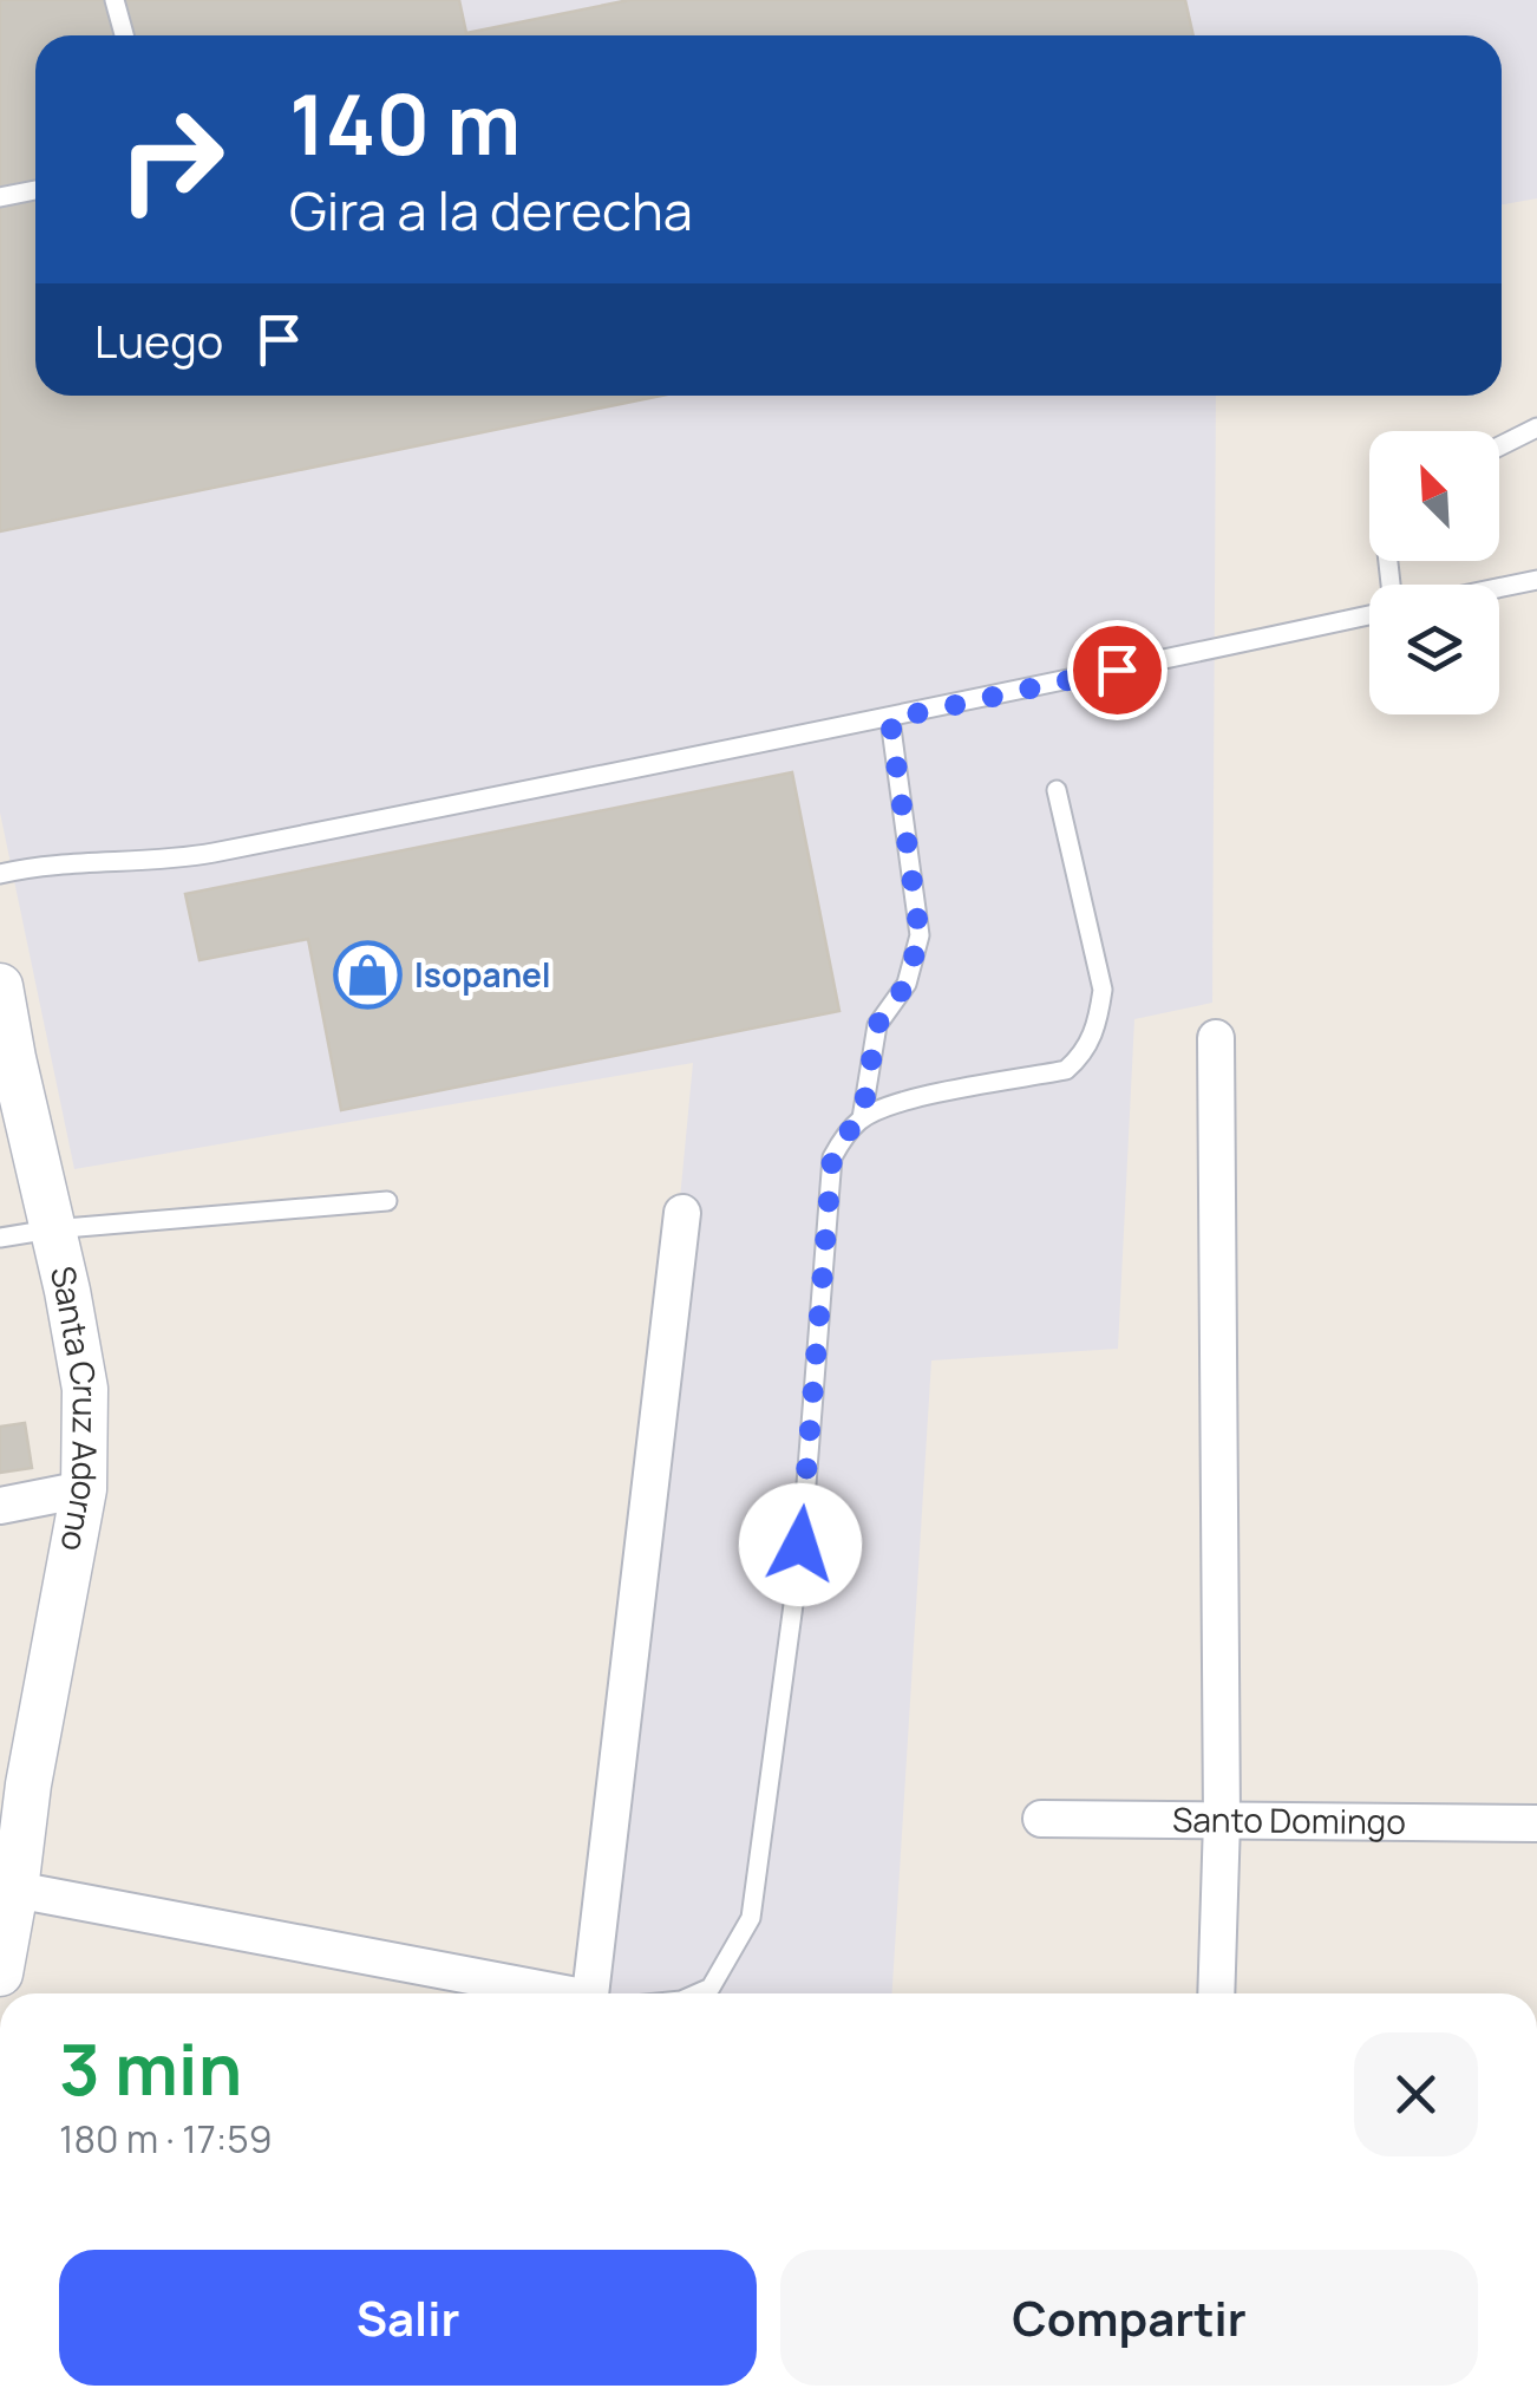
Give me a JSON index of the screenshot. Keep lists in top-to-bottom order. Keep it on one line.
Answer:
{"streets":{"street":["Santa Cruz Adorno","Santo Domingo"]},"places":{"shop":["Isopanel"]},"north":"top left","page":{"turn":["140 m","Gira a la derecha"],"then":"Luego","heading":["3 min","180 m · 17:59"],"buttons":["Salir","Compartir"]}}
